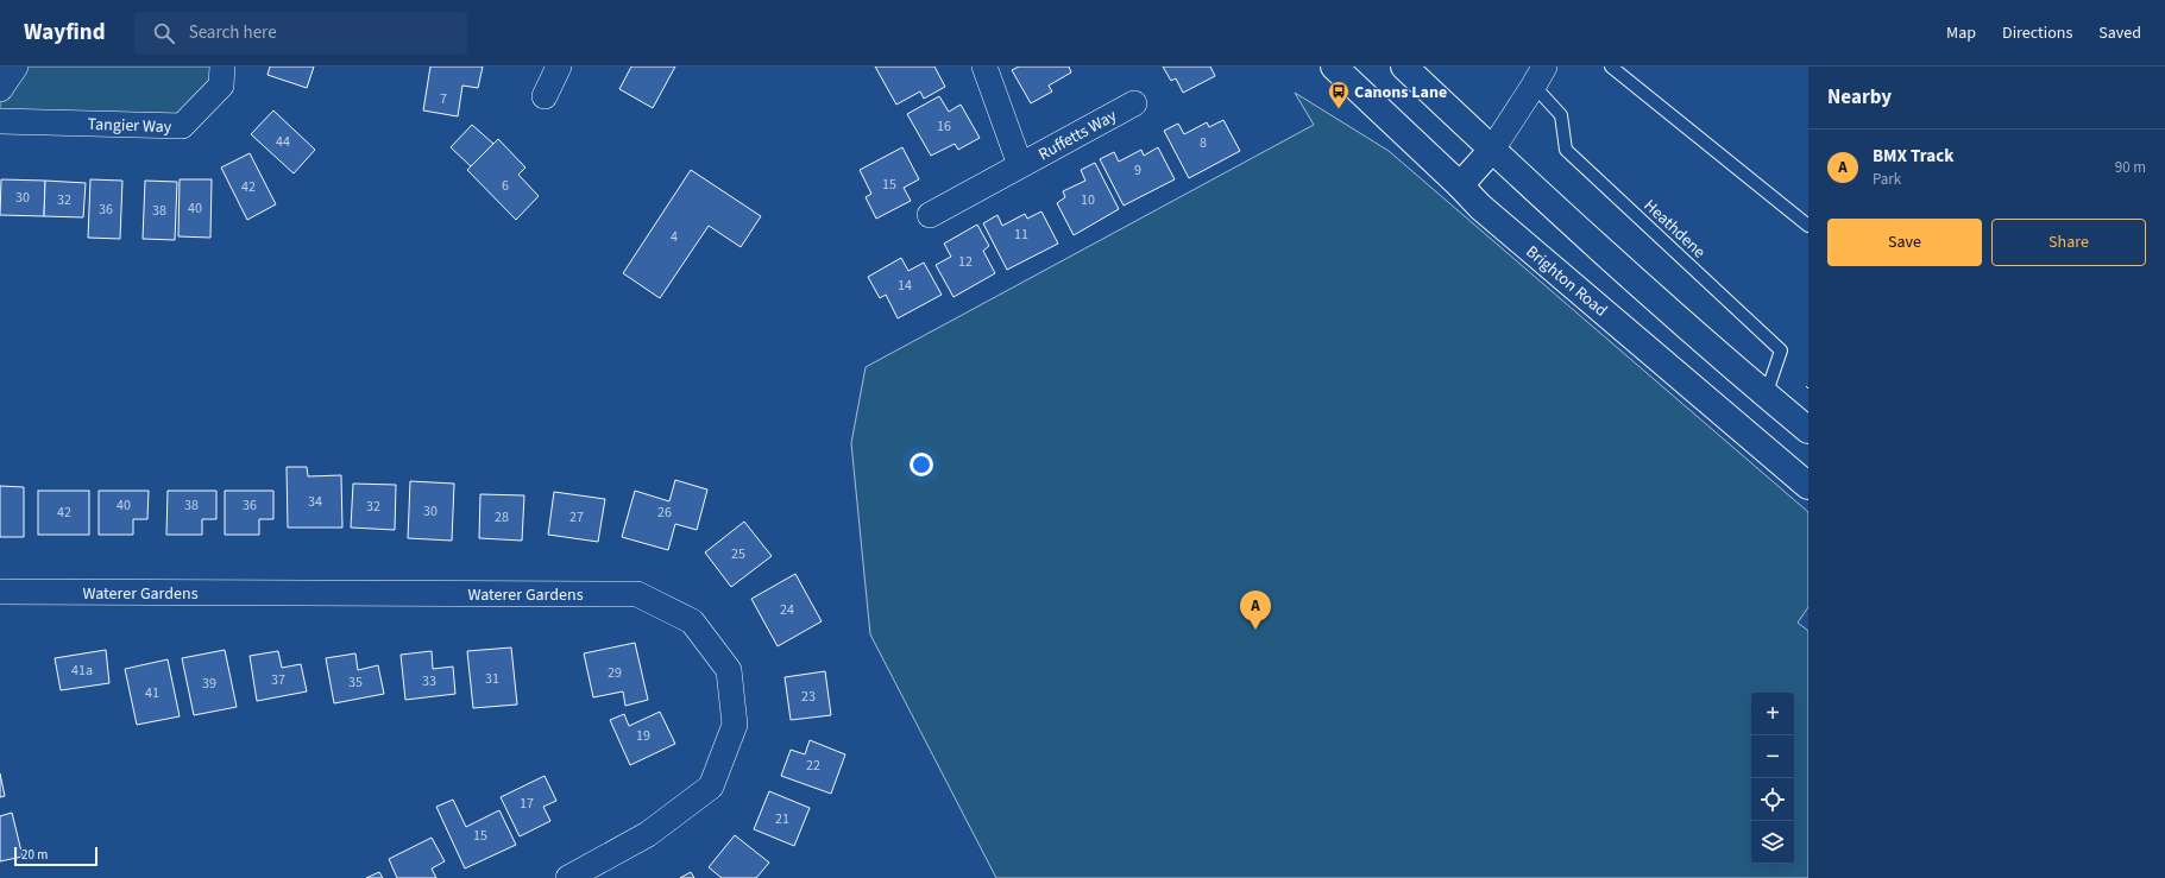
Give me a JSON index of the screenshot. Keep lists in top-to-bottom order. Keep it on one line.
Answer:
{"streets":{"highway":["Brighton Road"],"street":["Tangier Way","Ruffetts Way","Waterer Gardens"],"lane":["Heathdene"]},"places":{"bus stop":["Canons Lane"]},"house_numbers":["7","16","44","8","9","15","6","42","30","32","10","40","36","38","11","4","12","14","34","40","38","36","32","30","42","26","28","27","25","24","41a","29","31","37","33","35","39","41","23","19","22","17","21","15"],"scale_bar":"20 m","page":{"header":"Wayfind","search":"Search here","nav":["Map","Directions","Saved"],"heading":"Nearby","list":[{"mark":"A","name":"BMX Track","note":"Park","value":"90 m"}],"buttons":["Save","Share"],"pins":"A","map_buttons":["+","−"],"scale":"20 m"}}
